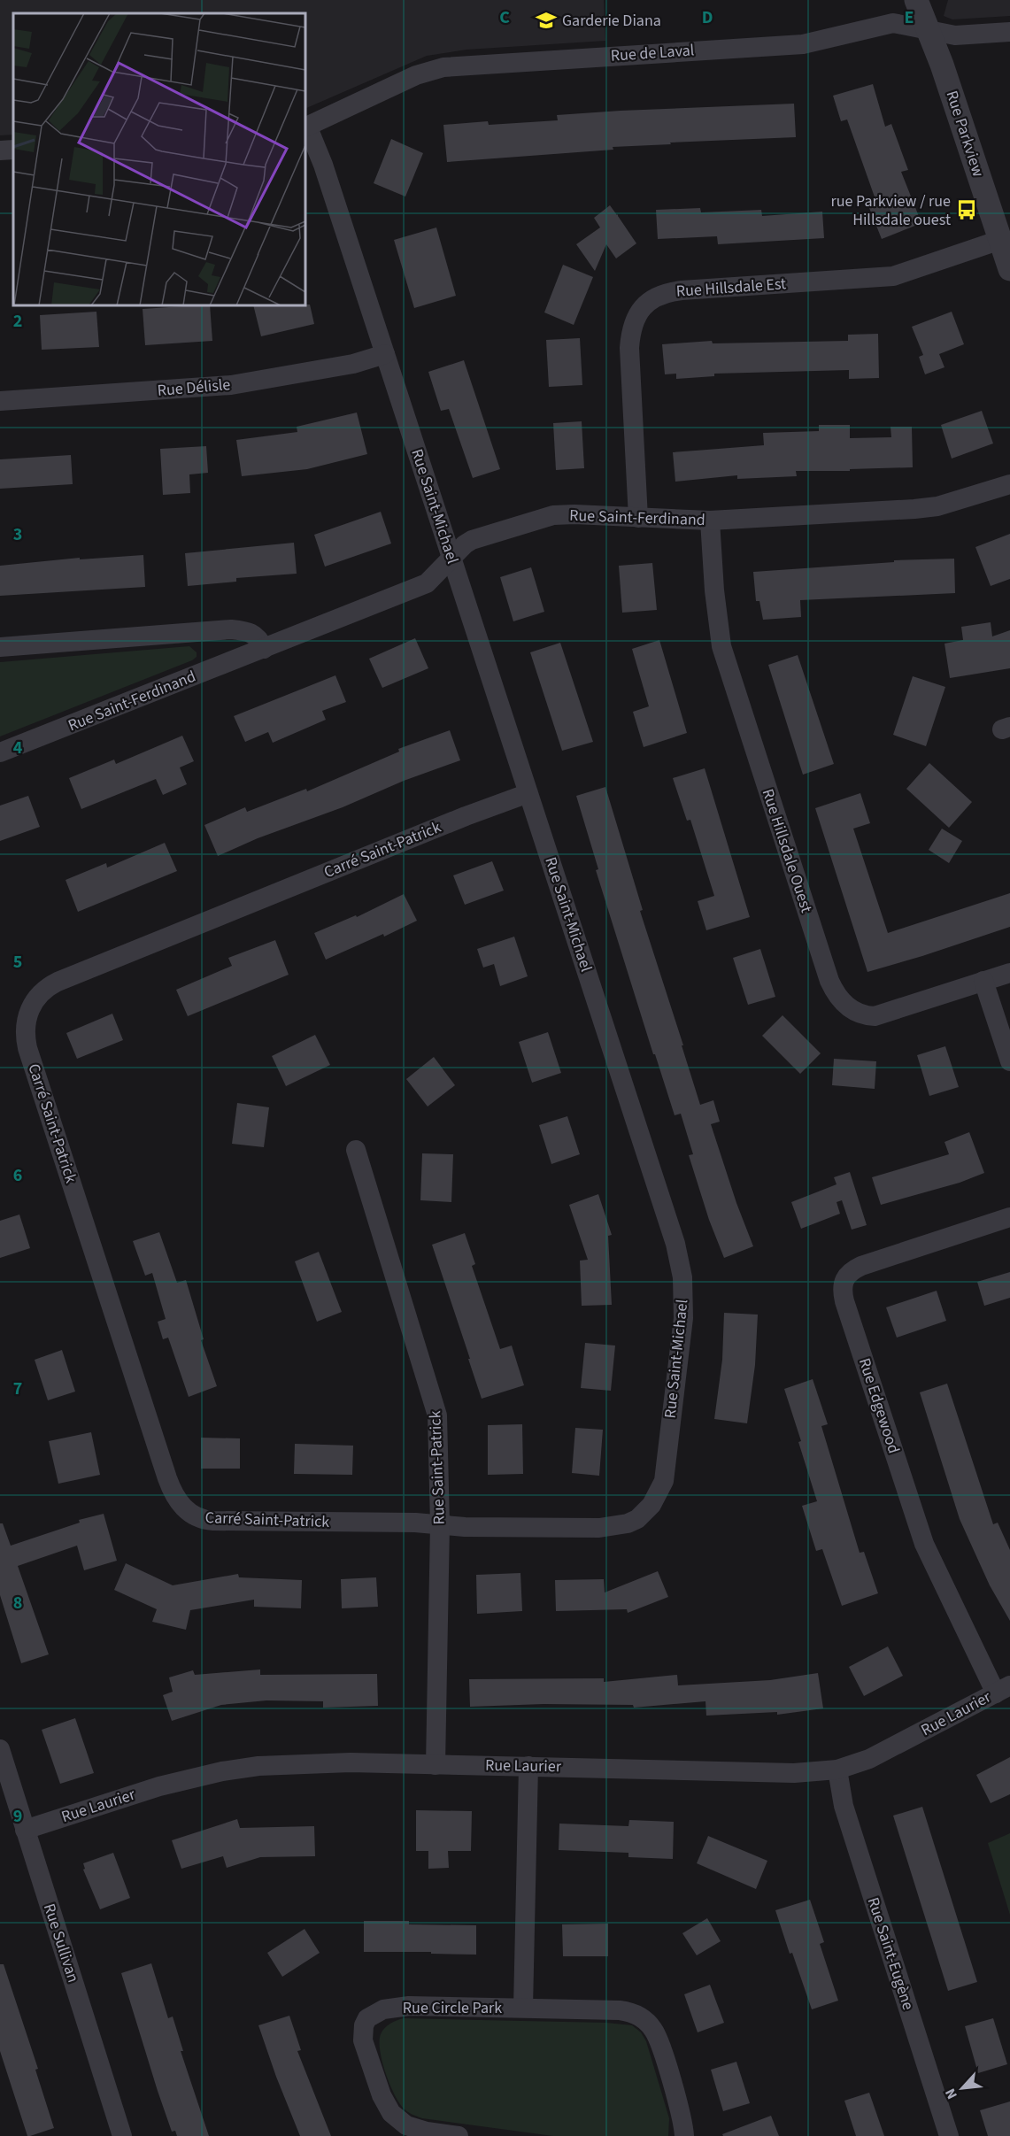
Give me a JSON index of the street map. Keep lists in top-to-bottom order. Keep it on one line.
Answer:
{"streets":{"street":["Rue de Laval","Rue Parkview","Rue Hillsdale Est","Rue Délisle","Rue Saint-Michael","Rue Saint-Ferdinand","Carré Saint-Patrick","Rue Hillsdale Ouest","Rue Edgewood","Rue Saint-Patrick","Rue Laurier","Rue Sullivan","Rue Saint-Eugène","Rue Circle Park"]},"crossings":[["Rue de Laval","Rue Parkview"],["Rue de Laval","Rue Saint-Michael"],["Rue Parkview","Rue Hillsdale Est"],["Rue Hillsdale Est","Rue Saint-Ferdinand"],["Rue Délisle","Rue Saint-Michael"],["Rue Saint-Michael","Rue Saint-Ferdinand"],["Rue Saint-Michael","Carré Saint-Patrick"],["Rue Saint-Michael","Rue Saint-Patrick"],["Rue Saint-Ferdinand","Rue Hillsdale Ouest"],["Carré Saint-Patrick","Rue Saint-Patrick"],["Rue Edgewood","Rue Laurier"],["Rue Saint-Patrick","Rue Laurier"],["Rue Laurier","Rue Sullivan"],["Rue Laurier","Rue Saint-Eugène"],["Rue Laurier","Rue Circle Park"]],"places":{"school or university":["Garderie Diana"],"bus stop":["rue Parkview / rue Hillsdale ouest"]},"north":"bottom left","grid":{"columns":["C","D","E"],"rows":["2","3","4","5","6","7","8","9"]}}
